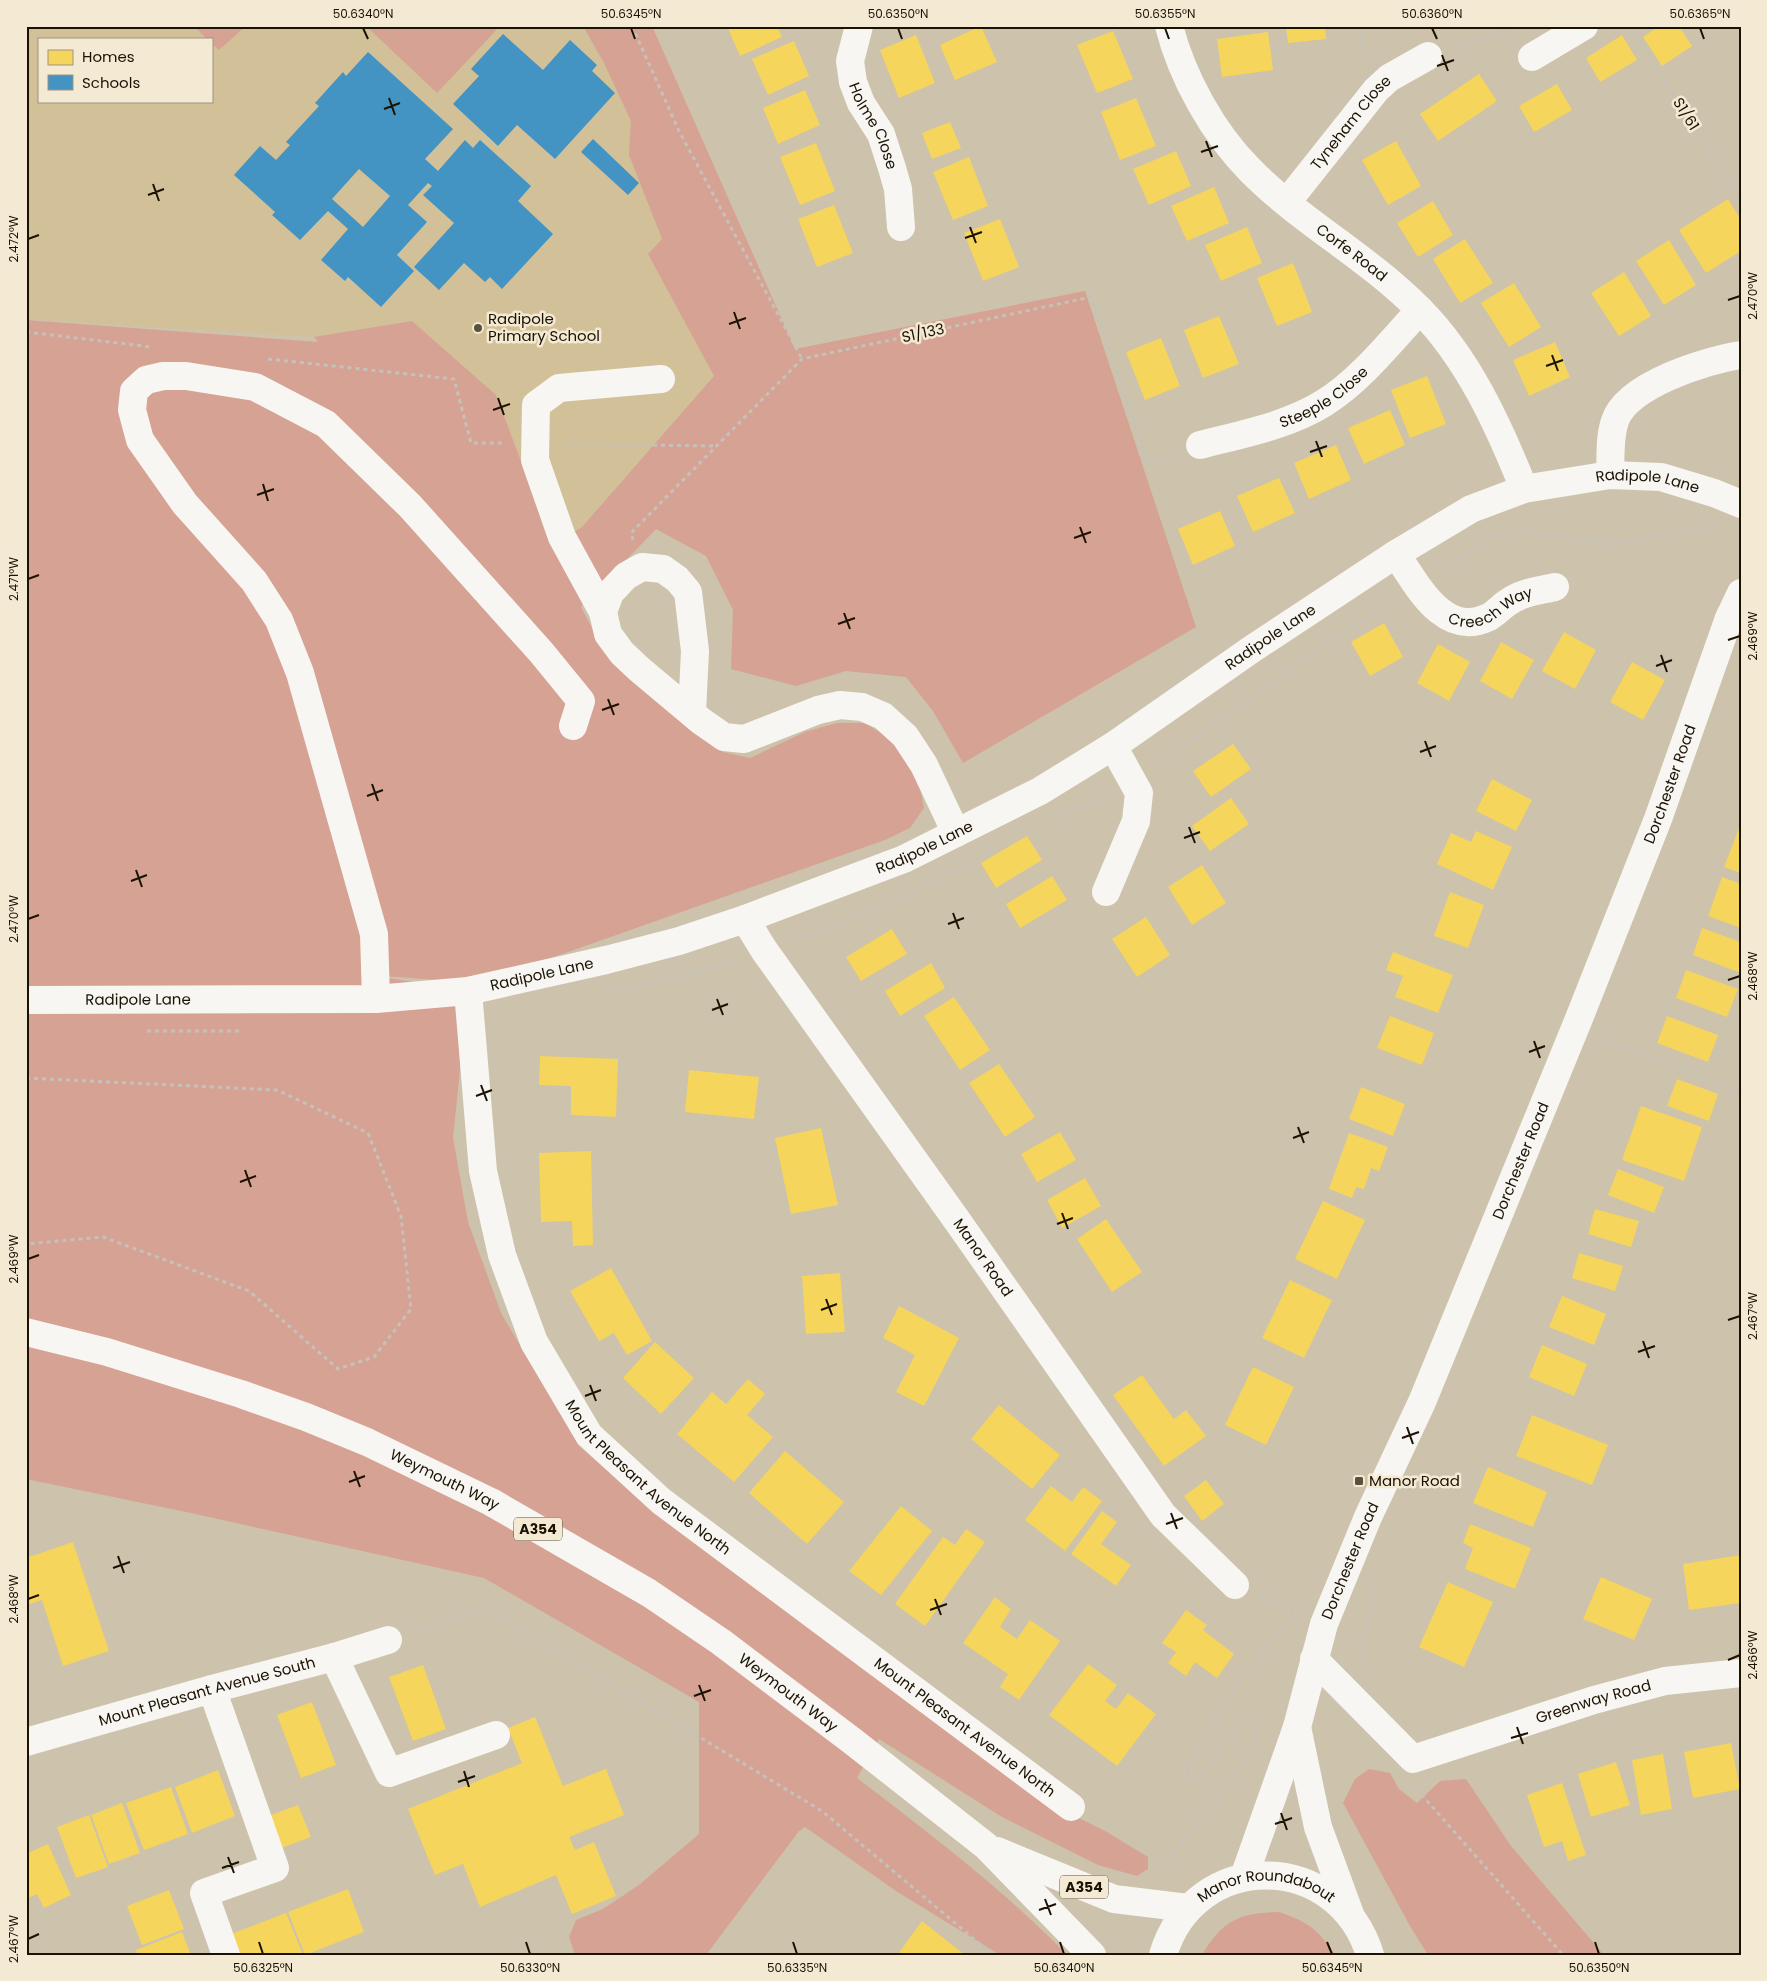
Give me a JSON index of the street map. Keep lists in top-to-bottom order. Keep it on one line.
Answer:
{"streets":{"main road":["Tyneham Close","Holme Close","Corfe Road","Steeple Close","Radipole Lane","Creech Way","Dorchester Road","Manor Road","Mount Pleasant Avenue North","Weymouth Way","A354","Mount Pleasant Avenue South","Greenway Road","Manor Roundabout"],"path":["S1/61","S1/133"]},"crossings":[["Tyneham Close","Corfe Road"],["Corfe Road","Steeple Close"],["Corfe Road","Radipole Lane"],["S1/133","Steeple Close"],["Radipole Lane","Creech Way"],["Radipole Lane","Manor Road"],["Radipole Lane","Mount Pleasant Avenue North"],["Dorchester Road","Manor Roundabout"],["Weymouth Way","Manor Roundabout"]],"places":{"other":["Radipole Primary School"],"transit":["Manor Road"]},"legend":["Homes","Schools"],"coordinates":["50.6340°N","50.6345°N","50.6350°N","50.6355°N","50.6360°N","50.6365°N","2.472°W","2.470°W","2.471°W","2.469°W","2.468°W","2.467°W","2.466°W","50.6325°N","50.6330°N","50.6335°N"]}
